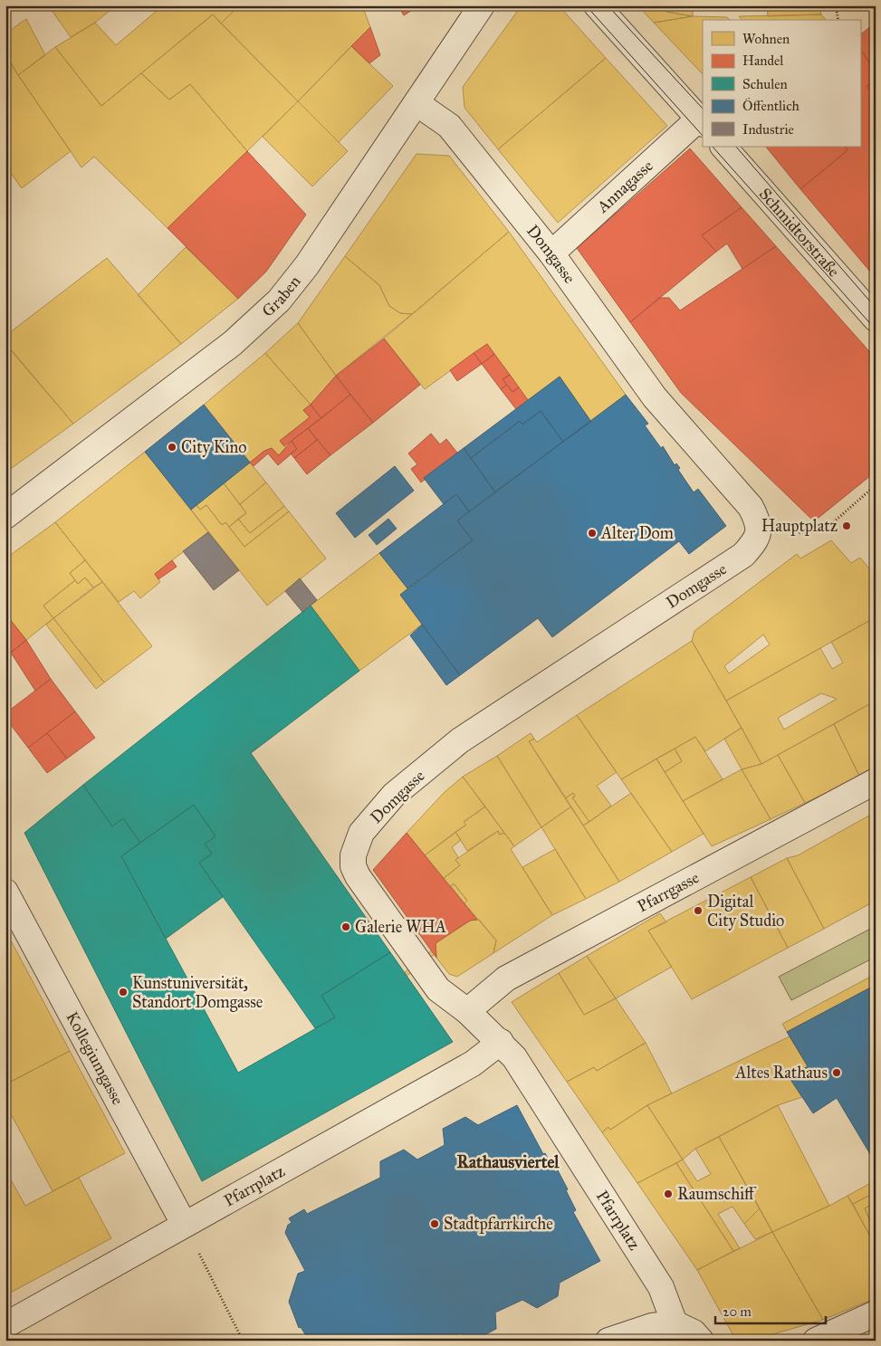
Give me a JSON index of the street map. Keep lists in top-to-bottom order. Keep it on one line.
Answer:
{"streets":{"street":["Annagasse","Schmidtorstraße","Domgasse","Graben","Pfarrgasse","Kollegiumgasse","Pfarrplatz"]},"crossings":[["Annagasse","Domgasse"],["Domgasse","Graben"],["Domgasse","Pfarrgasse"],["Domgasse","Pfarrplatz"],["Pfarrgasse","Pfarrplatz"],["Kollegiumgasse","Pfarrplatz"]],"districts":["Rathausviertel"],"places":["City Kino","Hauptplatz","Alter Dom","Digital City Studio","Galerie WHA","Kunstuniversität, Standort Domgasse","Altes Rathaus","Raumschiff","Stadtpfarrkirche"],"legend":["Wohnen","Handel","Schulen","Öffentlich","Industrie"],"scale_bar":"20 m"}
